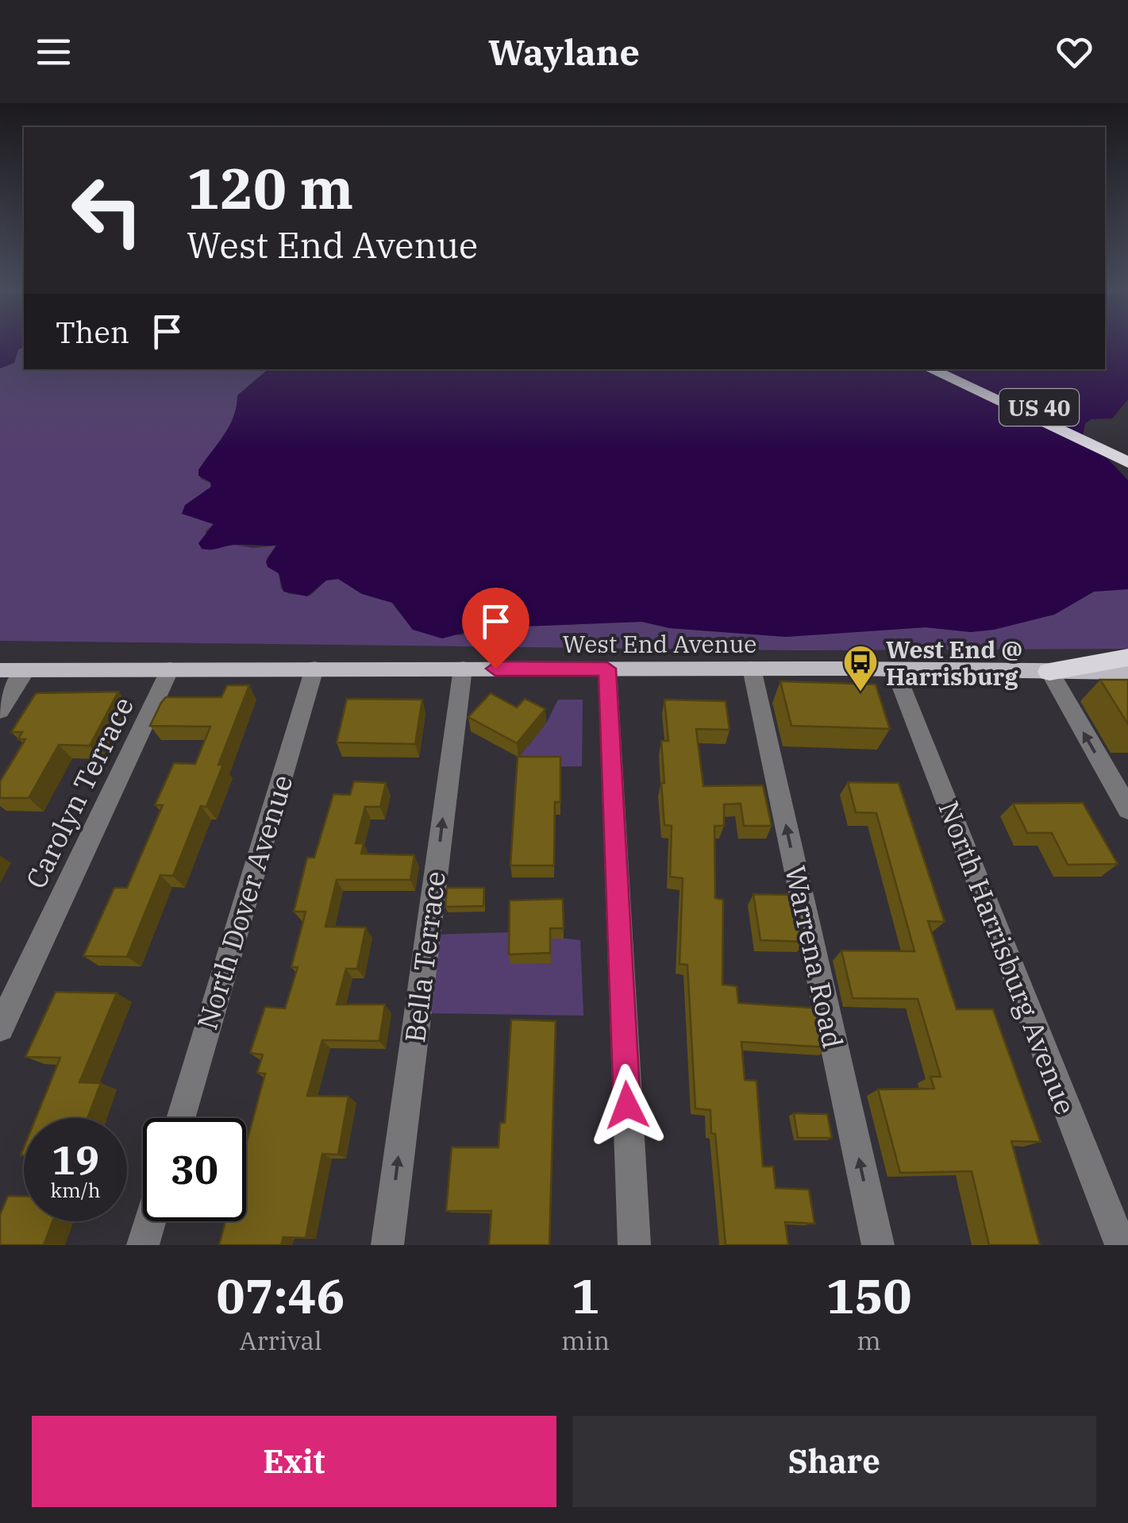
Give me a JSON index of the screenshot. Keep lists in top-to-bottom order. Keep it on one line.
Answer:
{"streets":{"highway":["US 40"],"main road":["West End Avenue"],"street":["Carolyn Terrace","North Dover Avenue","Bella Terrace","Warrena Road","North Harrisburg Avenue"]},"crossings":[["West End Avenue","Carolyn Terrace"],["West End Avenue","North Dover Avenue"],["West End Avenue","Bella Terrace"],["West End Avenue","Warrena Road"],["West End Avenue","North Harrisburg Avenue"]],"places":{"bus stop":["West End @ Harrisburg"]},"page":{"header":"Waylane","turn":["120 m","West End Avenue"],"then":"Then","speed":"19 km/h","limit":"30","eta":["07:46","Arrival","1","min","150","m"],"buttons":["Exit","Share"]}}
